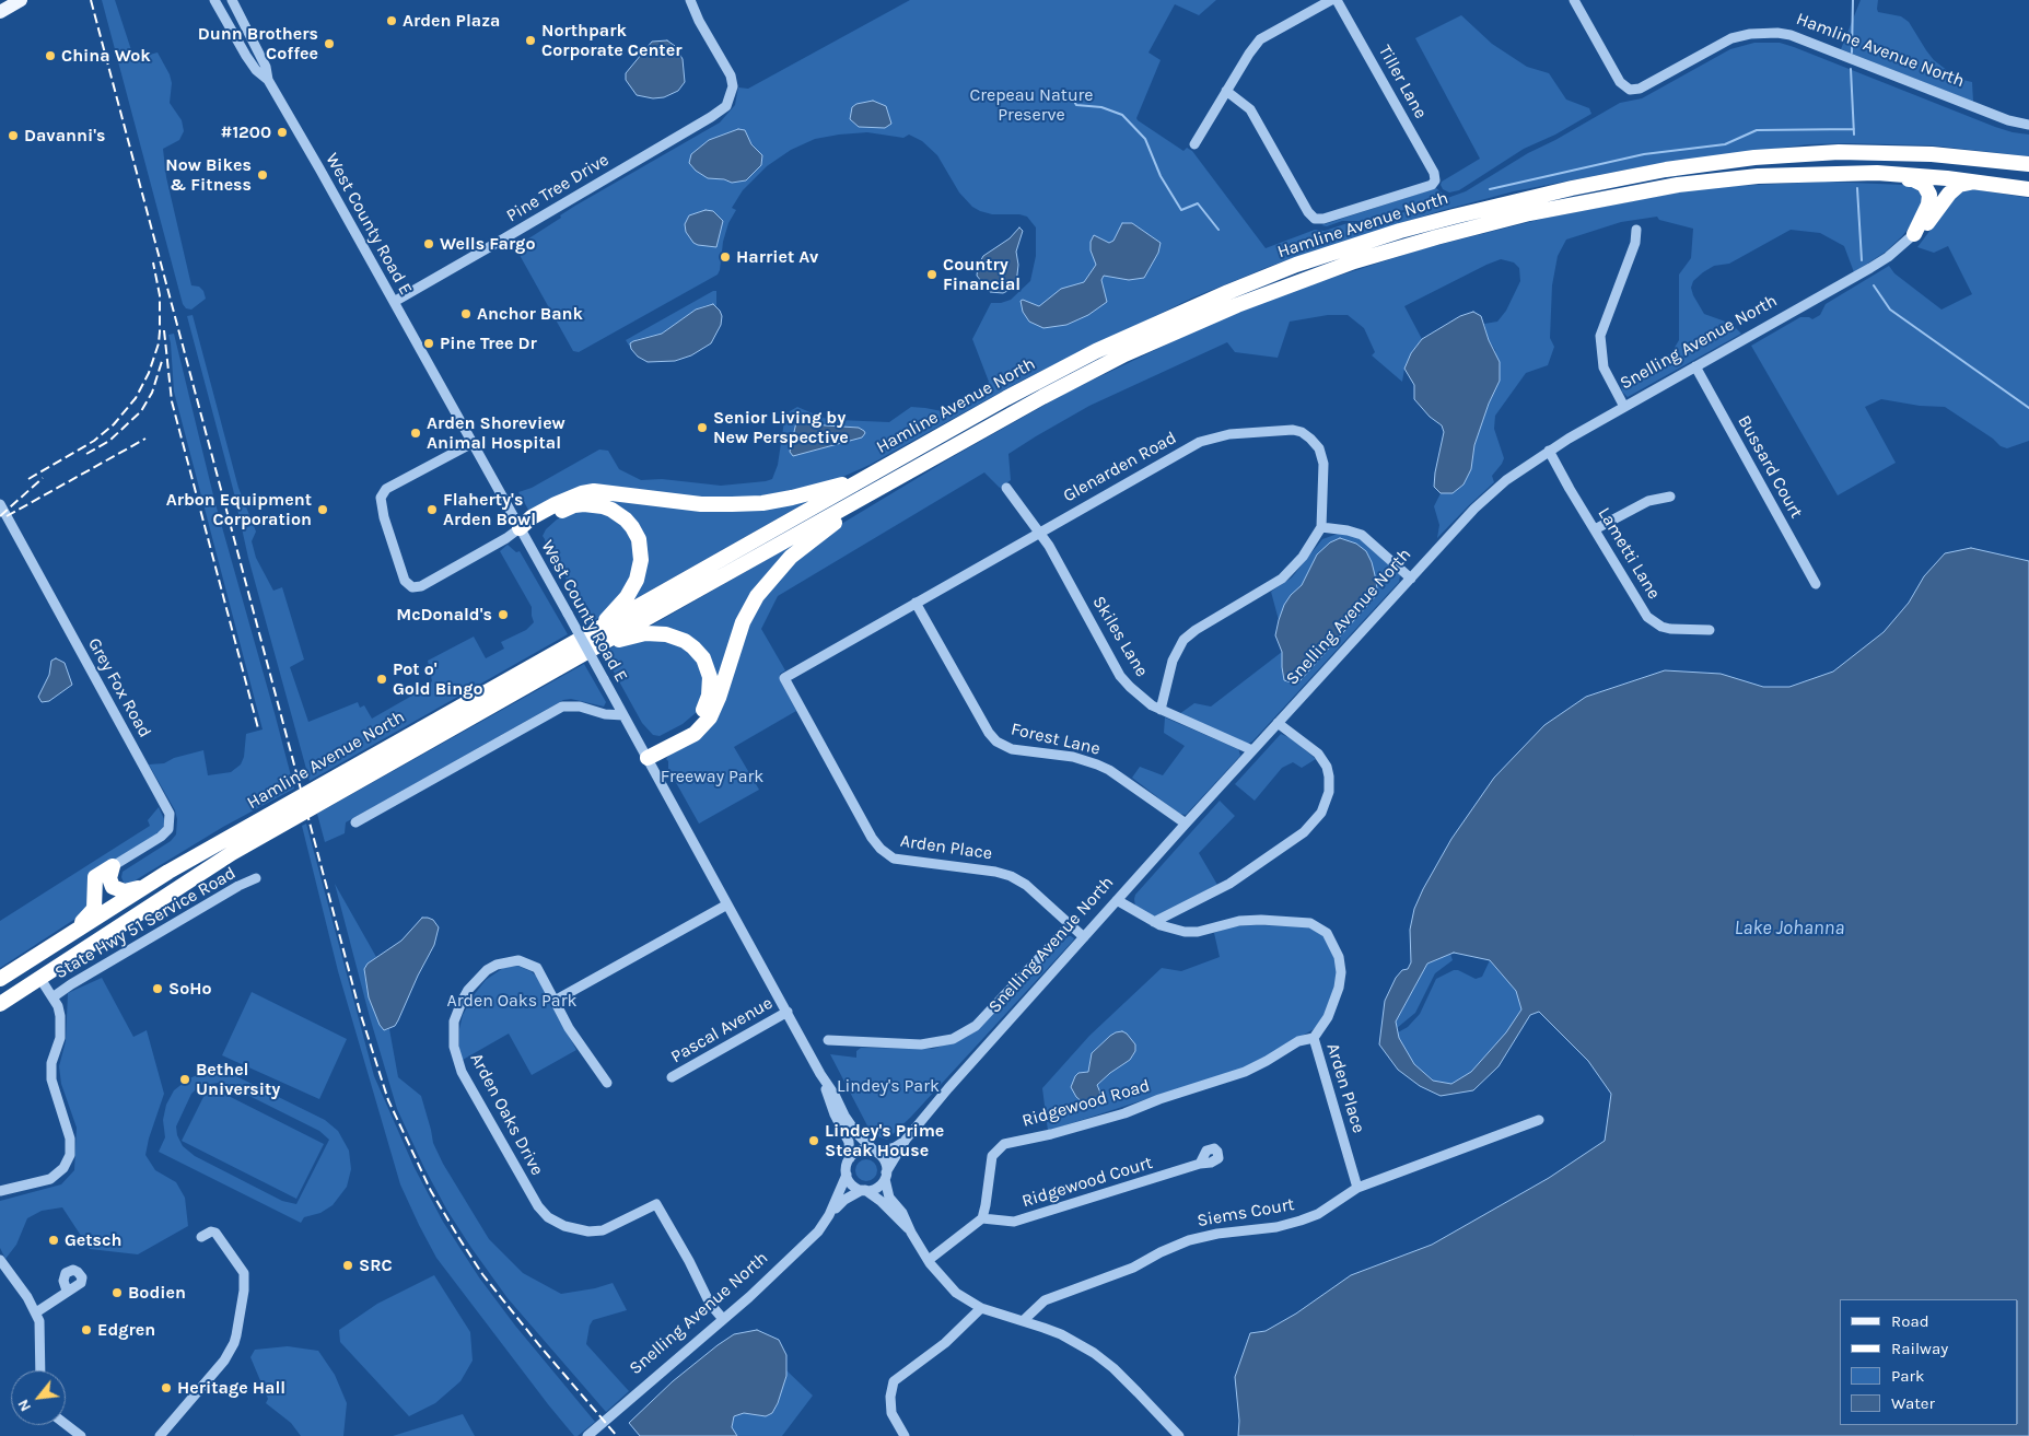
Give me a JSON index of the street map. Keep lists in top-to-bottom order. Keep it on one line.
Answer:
{"streets":{"highway":["Hamline Avenue North"],"street":["Tiller Lane","Pine Tree Drive","West County Road E","Snelling Avenue North","Glenarden Road","Bussard Court","Lametti Lane","Skiles Lane","Grey Fox Road","Forest Lane","Arden Place","State Hwy 51 Service Road","Pascal Avenue","Ridgewood Road","Arden Oaks Drive","Ridgewood Court","Siems Court"]},"crossings":[["Hamline Avenue North","Tiller Lane"],["Pine Tree Drive","West County Road E"],["West County Road E","Snelling Avenue North"],["West County Road E","Pascal Avenue"],["Snelling Avenue North","Bussard Court"],["Snelling Avenue North","Lametti Lane"],["Snelling Avenue North","Skiles Lane"],["Snelling Avenue North","Forest Lane"],["Snelling Avenue North","Arden Place"],["Snelling Avenue North","Arden Oaks Drive"],["Glenarden Road","Skiles Lane"],["Glenarden Road","Forest Lane"],["Glenarden Road","Arden Place"],["Arden Place","Ridgewood Road"],["Arden Place","Siems Court"],["Ridgewood Road","Ridgewood Court"]],"water":["Lake Johanna"],"parks":["Crepeau Nature Preserve","Freeway Park","Arden Oaks Park","Lindey's Park"],"places":["Arden Plaza","Northpark Corporate Center","Dunn Brothers Coffee","China Wok","#1200","Davanni's","Now Bikes & Fitness","Wells Fargo","Harriet Av","Country Financial","Anchor Bank","Pine Tree Dr","Senior Living by New Perspective","Arden Shoreview Animal Hospital","Arbon Equipment Corporation","Flaherty's Arden Bowl","McDonald's","Pot o' Gold Bingo","SoHo","Bethel University","Lindey's Prime Steak House","Getsch","SRC","Bodien","Edgren","Heritage Hall"],"legend":["Road","Railway","Park","Water"],"north":"bottom left"}
